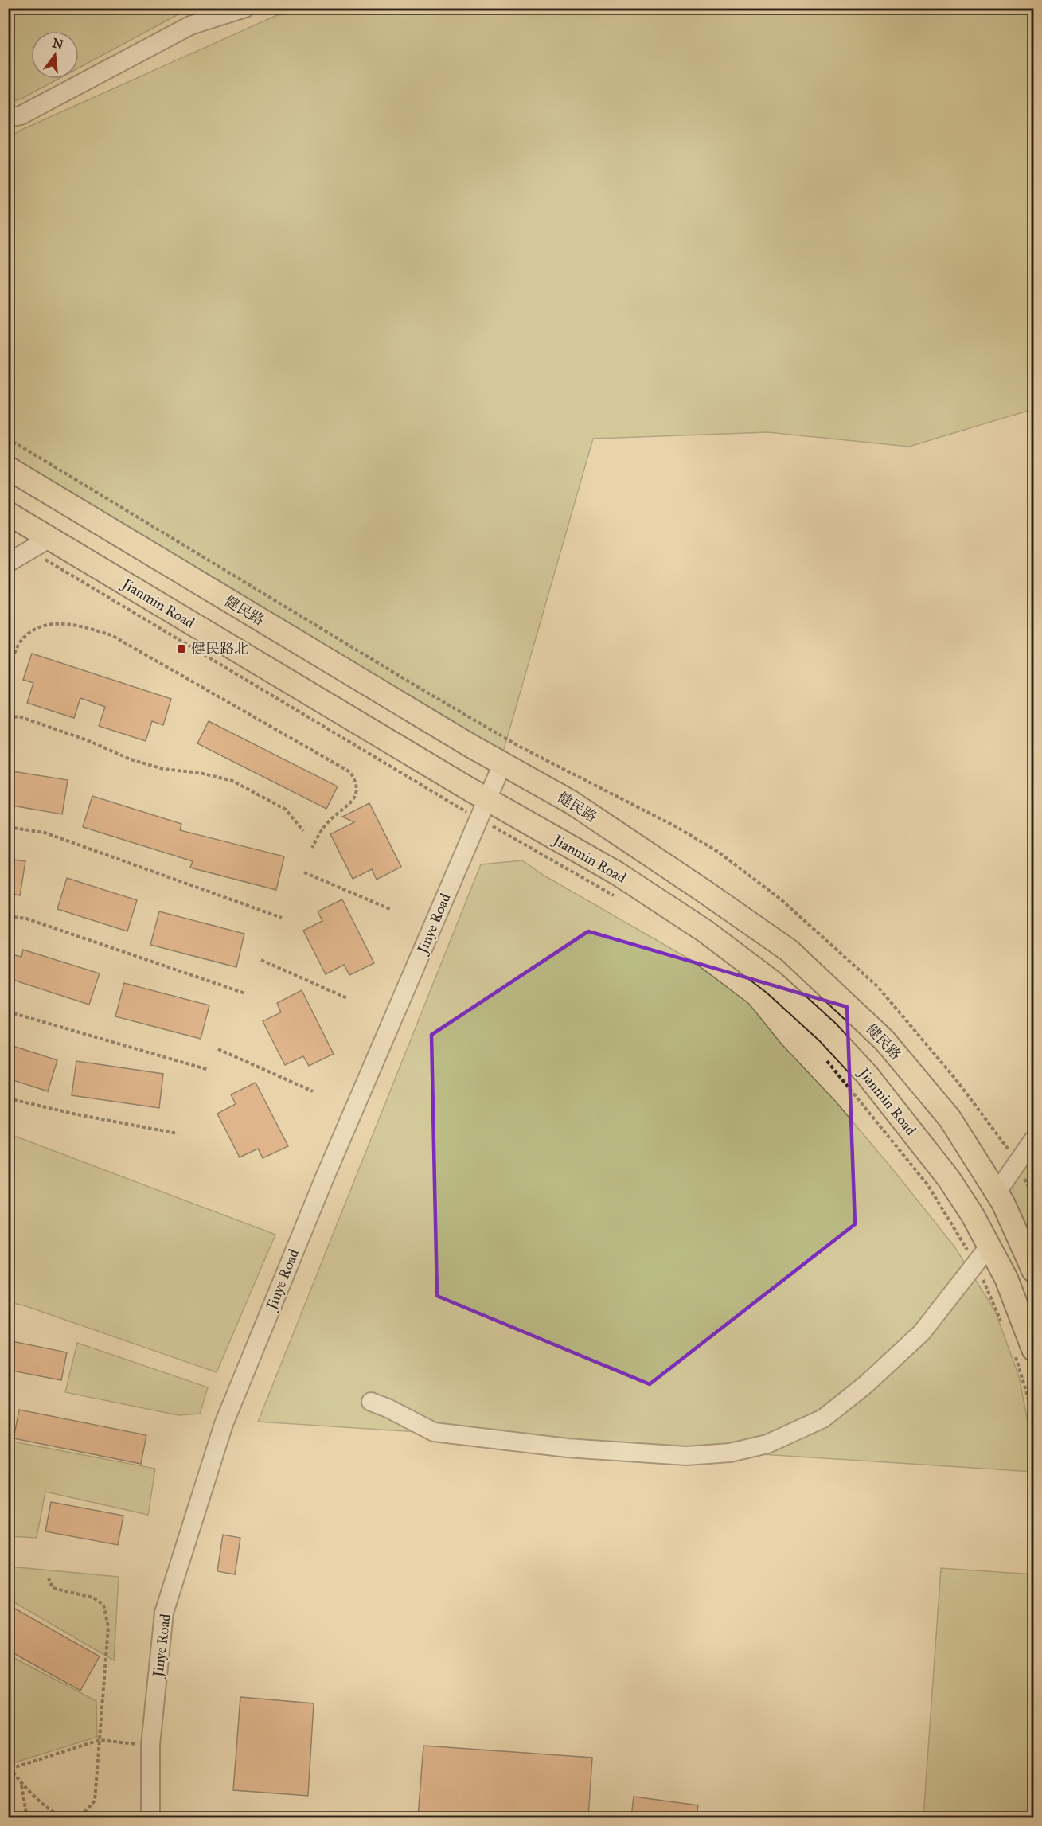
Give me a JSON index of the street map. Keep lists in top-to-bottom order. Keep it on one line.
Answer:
{"streets":{"main road":["Jianmin Road","健民路"],"street":["Jinye Road"]},"crossings":[["Jianmin Road","Jinye Road"],["健民路","Jinye Road"]],"places":{"transit":["健民路北"]},"north":"top"}
